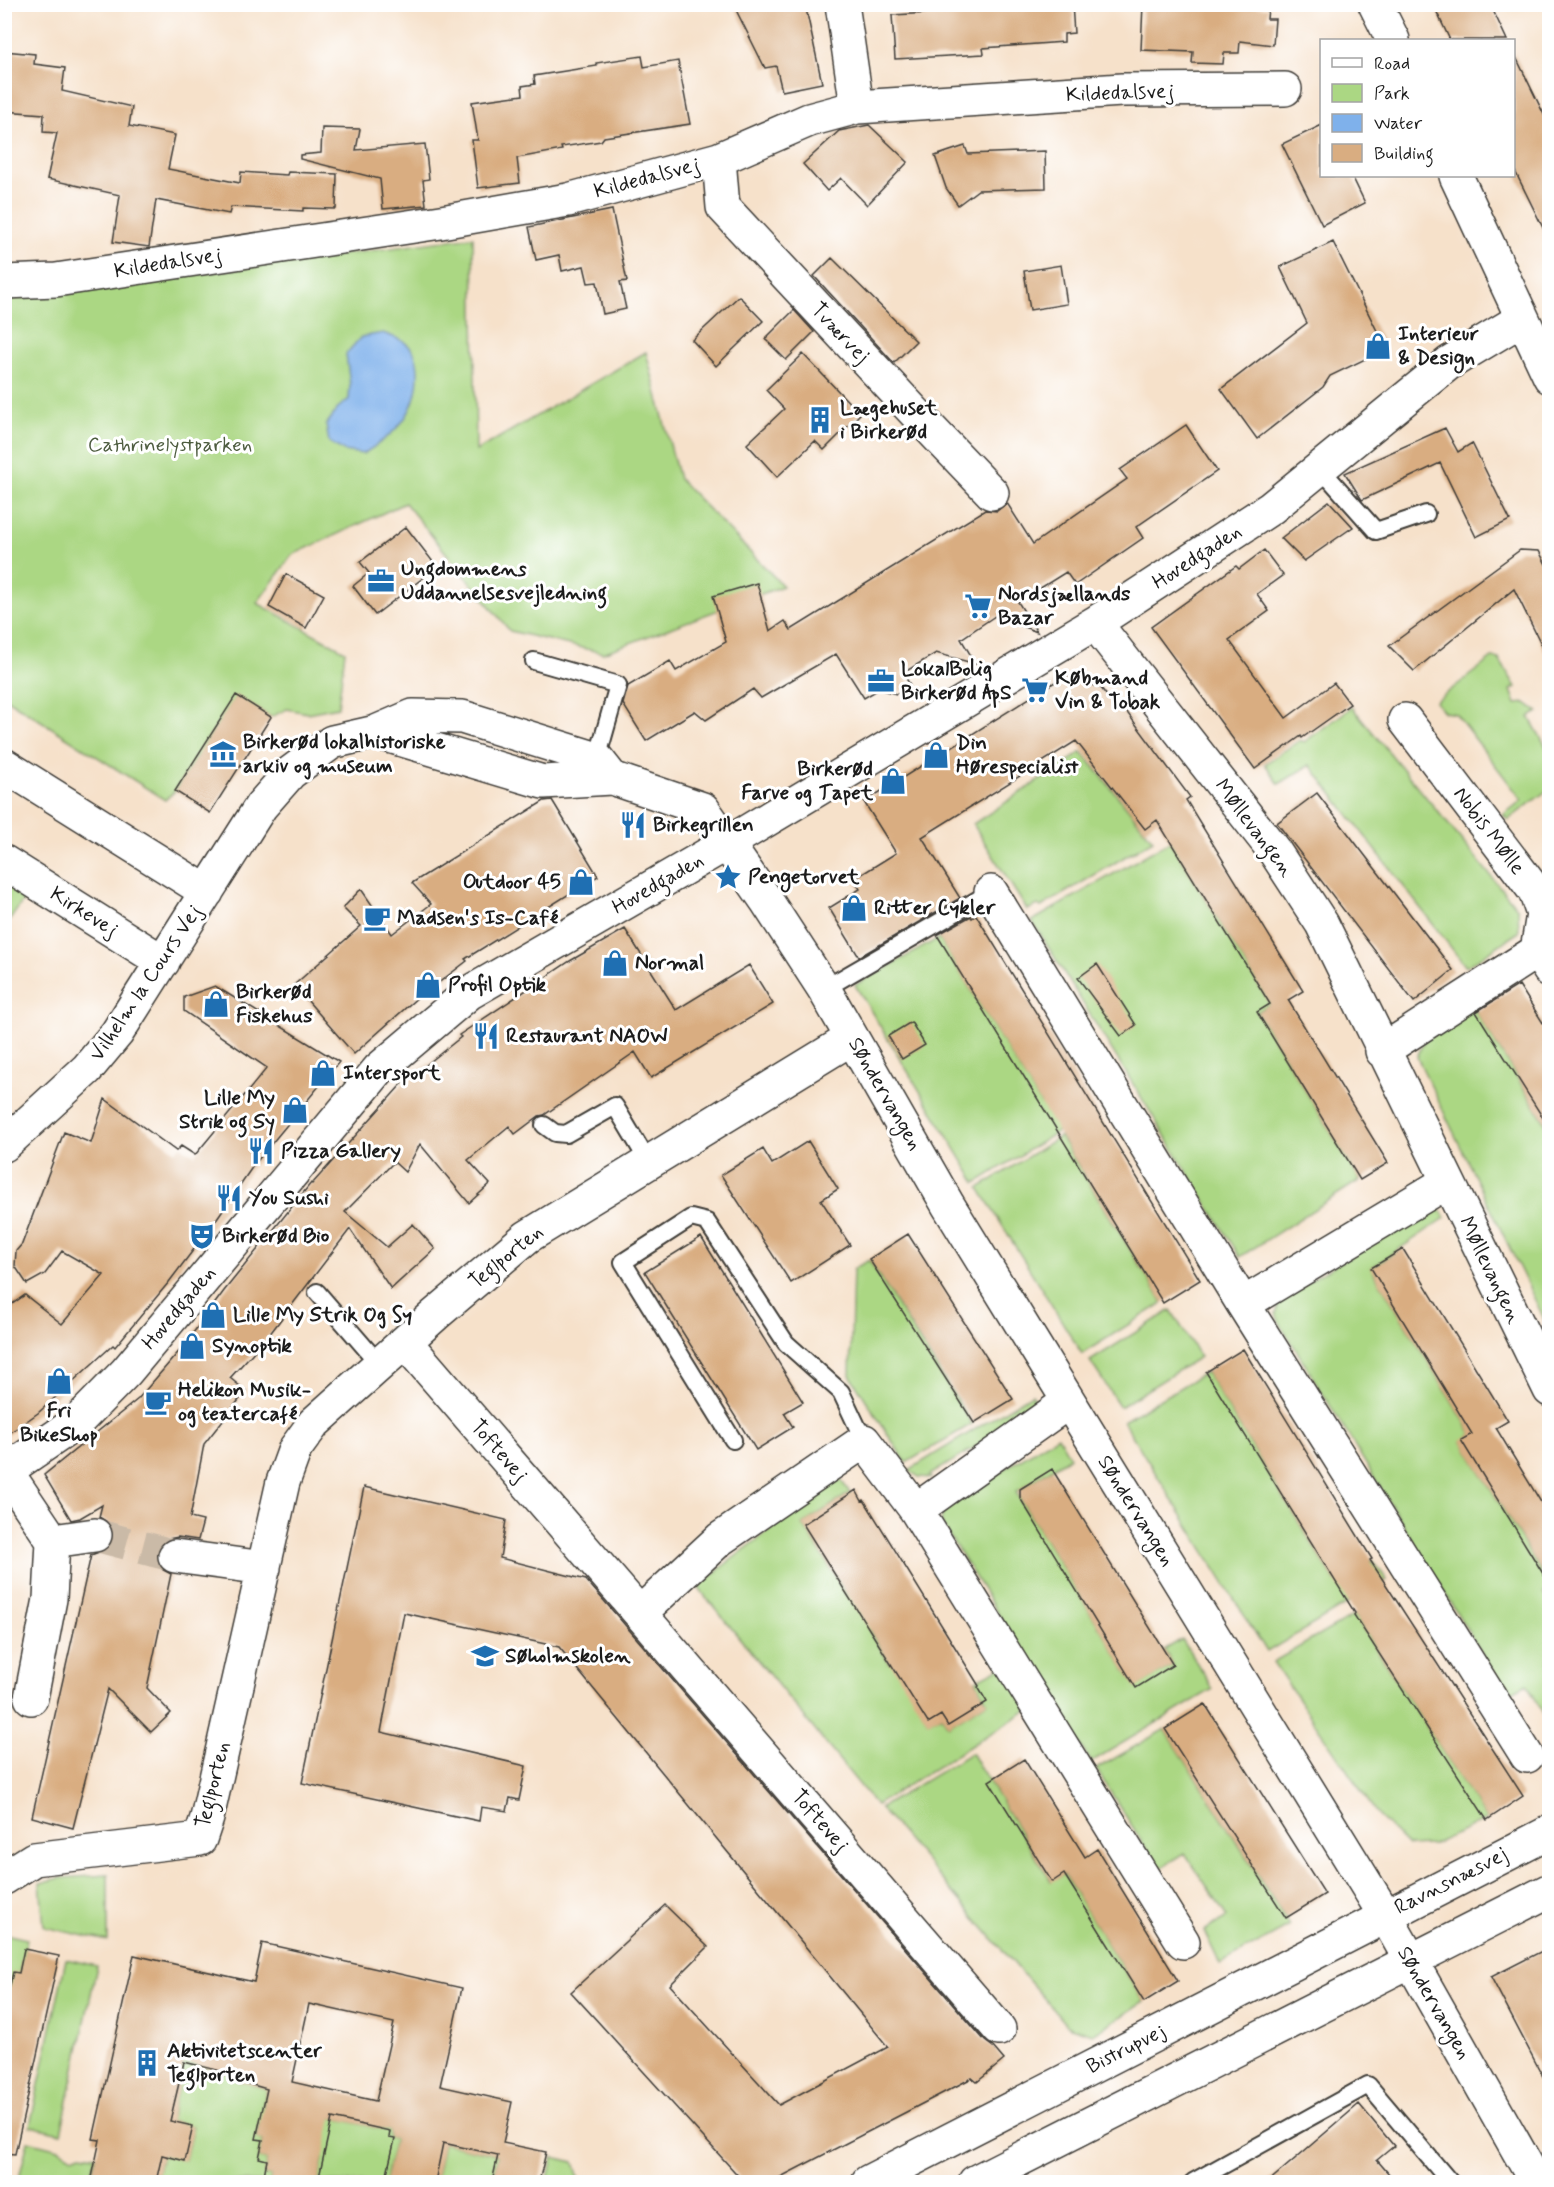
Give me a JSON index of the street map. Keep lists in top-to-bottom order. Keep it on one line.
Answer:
{"streets":{"street":["Kildedalsvej","Tværvej","Hovedgaden","Møllevangen","Nobis Mølle","Kirkevej","Vilhelm la Cours Vej","Søndervangen","Teglporten","Toftevej","Ravnsnæsvej","Bistrupvej"]},"crossings":[["Kildedalsvej","Tværvej"],["Hovedgaden","Møllevangen"],["Hovedgaden","Vilhelm la Cours Vej"],["Hovedgaden","Søndervangen"],["Kirkevej","Vilhelm la Cours Vej"],["Vilhelm la Cours Vej","Søndervangen"],["Søndervangen","Teglporten"],["Søndervangen","Ravnsnæsvej"],["Søndervangen","Bistrupvej"],["Teglporten","Toftevej"],["Ravnsnæsvej","Bistrupvej"]],"parks":["Cathrinelystparken"],"places":{"shop":["Interieur & Design","Din Hørespecialist","Birkerød Farve og Tapet","Outdoor 45","Ritter Cykler","Normal","Profil Optik","Birkerød Fiskehus","Intersport","Lille My Strik og Sy","Lille My Strik Og Sy","Synoptik","Fri BikeShop"],"building":["Lægehuset i Birkerød","Aktivitetscenter Teglporten"],"office":["Ungdommens Uddannelsesvejledning","LokalBolig Birkerød ApS"],"supermarket":["Nordsjællands Bazar","Købmand Vin & Tobak"],"museum":["Birkerød lokalhistoriske arkiv og museum"],"restaurant":["Birkegrillen","Restaurant NAOW","Pizza Gallery","You Sushi"],"place":["Pengetorvet"],"cafe":["Madsen's Is-Café","Helikon Musik- og teatercafé"],"theatre":["Birkerød Bio"],"school or university":["Søholmskolen"]},"legend":["Road","Park","Water","Building"]}
